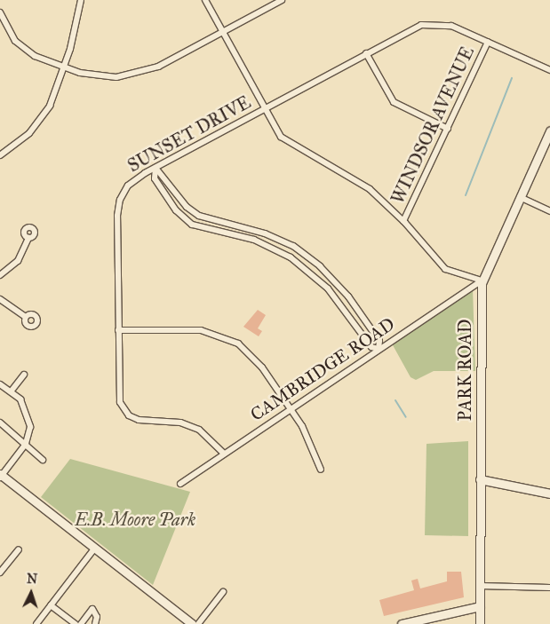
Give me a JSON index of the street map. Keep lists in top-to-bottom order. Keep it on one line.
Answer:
{"streets":{"main road":["PARK ROAD"],"street":["WINDSOR AVENUE","SUNSET DRIVE","CAMBRIDGE ROAD"]},"crossings":[["WINDSOR AVENUE","SUNSET DRIVE"],["SUNSET DRIVE","CAMBRIDGE ROAD"],["CAMBRIDGE ROAD","PARK ROAD"]],"parks":["E.B. Moore Park"],"north":"top"}
